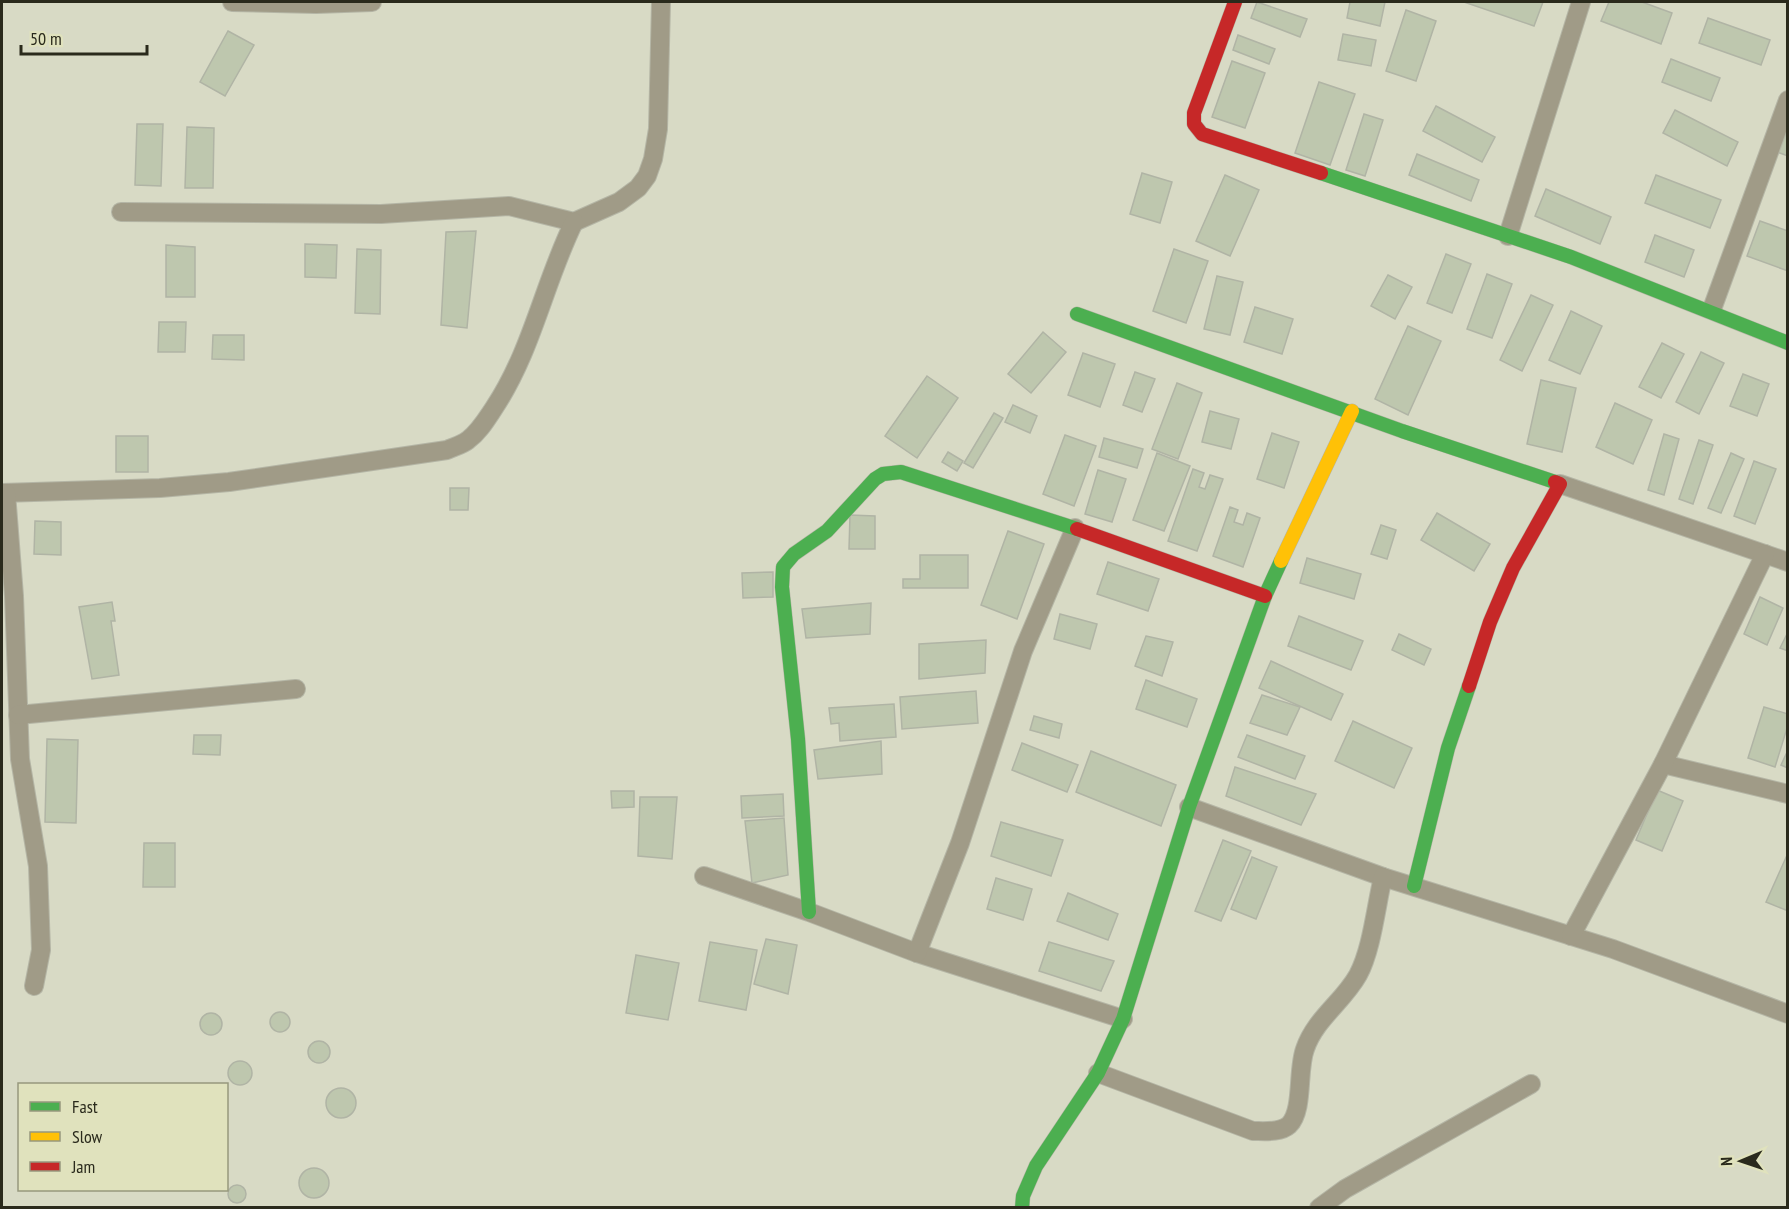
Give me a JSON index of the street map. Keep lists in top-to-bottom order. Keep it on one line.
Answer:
{"legend":["Fast","Slow","Jam"],"scale_bar":"50 m","north":"left"}
